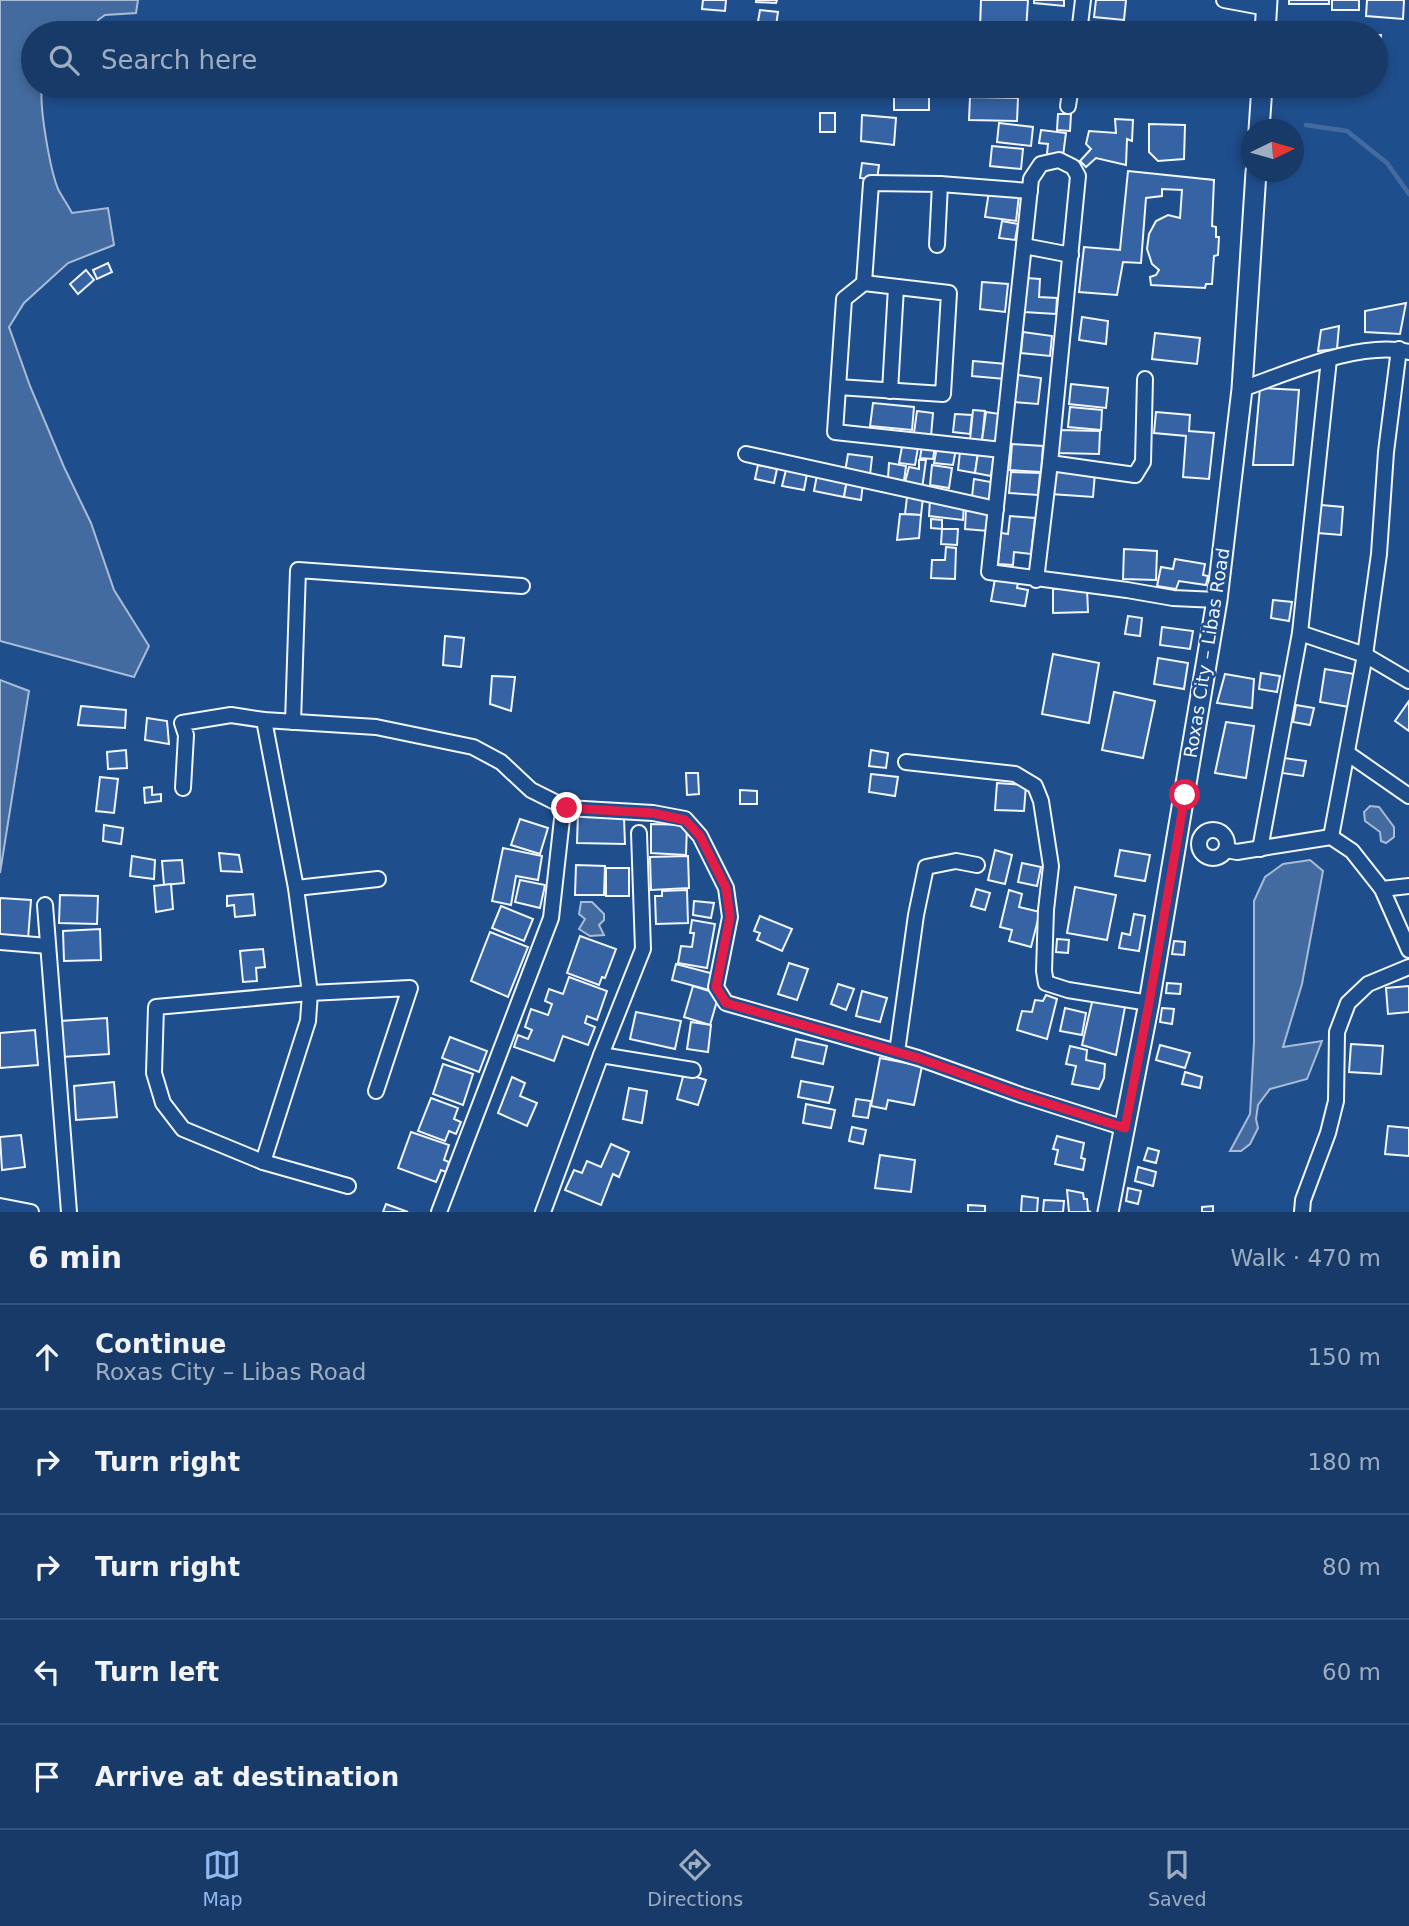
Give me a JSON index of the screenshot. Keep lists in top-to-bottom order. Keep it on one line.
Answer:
{"streets":{"main road":["Roxas City – Libas Road"]},"north":"right","page":{"search":"Search here","heading":["6 min","Walk · 470 m"],"list":[["Continue","Roxas City – Libas Road","150 m"],["Turn right","180 m"],["Turn right","80 m"],["Turn left","60 m"],"Arrive at destination"],"nav":["Map","Directions","Saved"]}}
